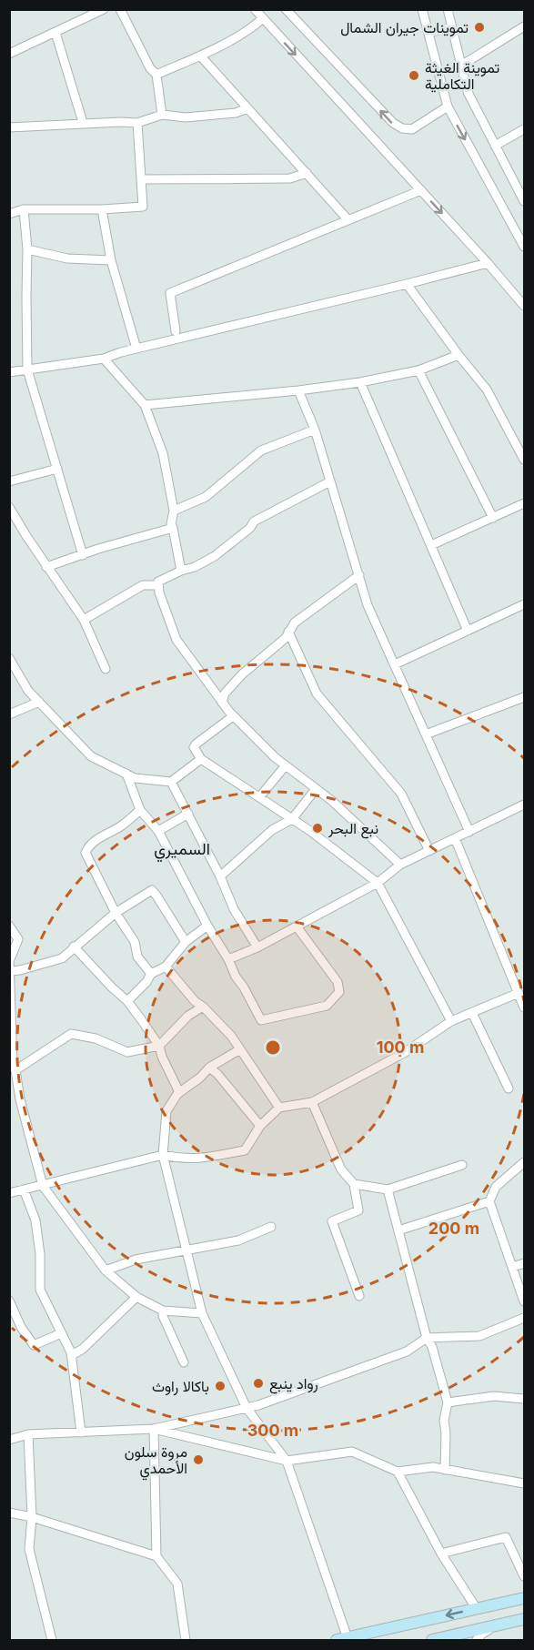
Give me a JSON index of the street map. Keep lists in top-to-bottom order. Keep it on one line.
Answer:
{"districts":["السميري"],"places":["تموينات جيران الشمال","تموينة الغيثة التكاملية","نبع البحر","رواد ينبع","باكالا راوث","مروة سلون الأحمدي"],"rings":["100 m","200 m","300 m"]}
